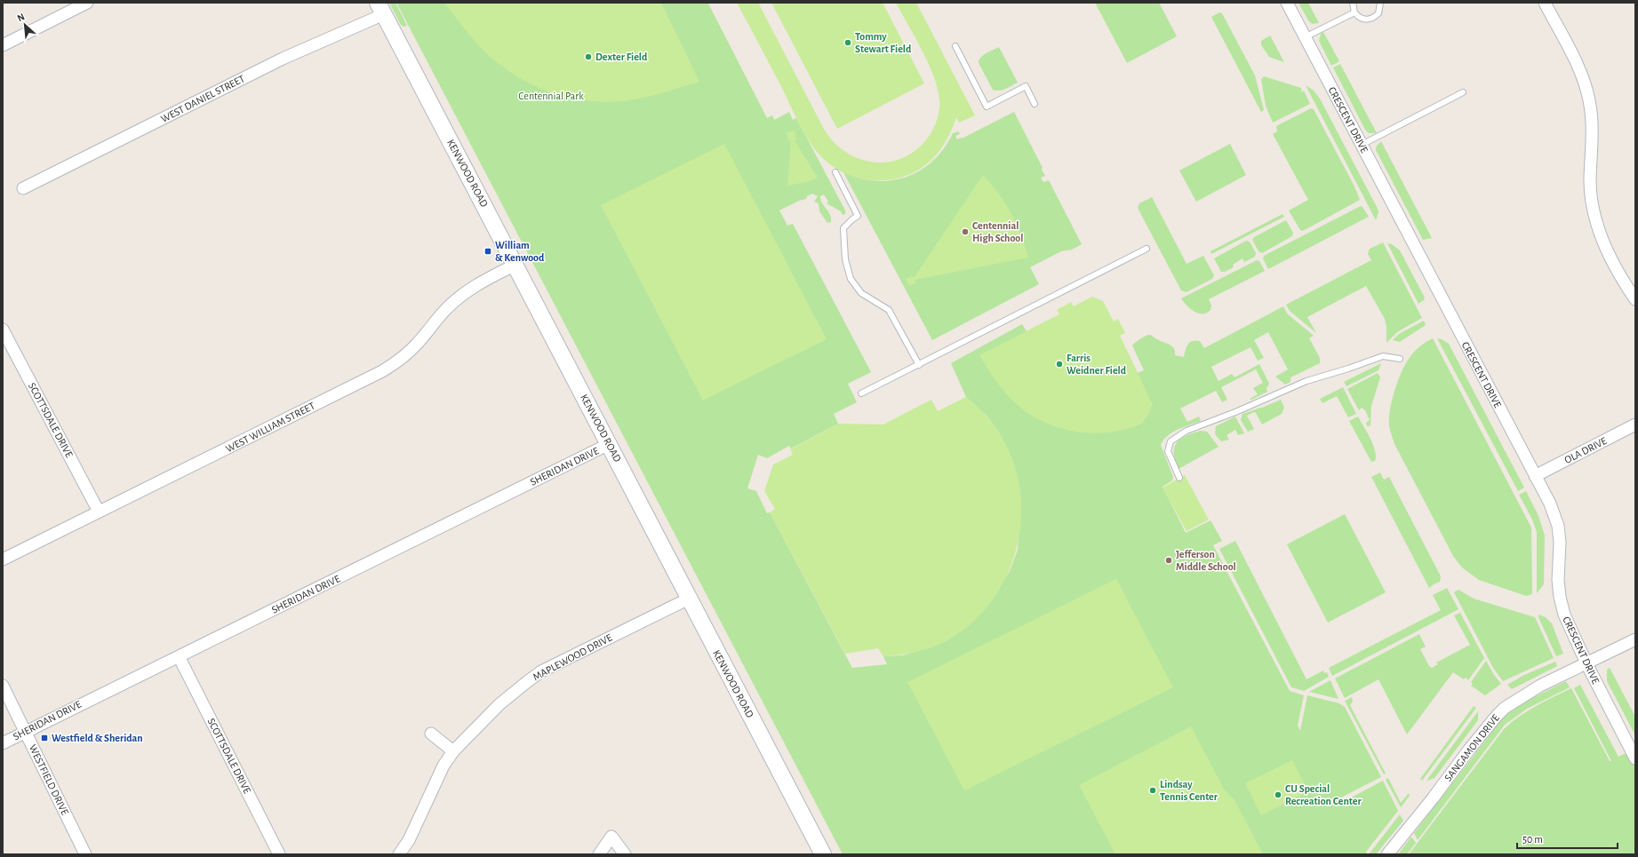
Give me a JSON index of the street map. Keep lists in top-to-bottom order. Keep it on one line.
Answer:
{"streets":{"street":["WEST DANIEL STREET","CRESCENT DRIVE","KENWOOD ROAD","SCOTTSDALE DRIVE","WEST WILLIAM STREET","OLA DRIVE","SHERIDAN DRIVE","MAPLEWOOD DRIVE","SANGAMON DRIVE","WESTFIELD DRIVE"]},"crossings":[["WEST DANIEL STREET","KENWOOD ROAD"],["CRESCENT DRIVE","OLA DRIVE"],["CRESCENT DRIVE","SANGAMON DRIVE"],["KENWOOD ROAD","WEST WILLIAM STREET"],["KENWOOD ROAD","SHERIDAN DRIVE"],["KENWOOD ROAD","MAPLEWOOD DRIVE"],["SCOTTSDALE DRIVE","WEST WILLIAM STREET"],["SCOTTSDALE DRIVE","SHERIDAN DRIVE"],["SHERIDAN DRIVE","WESTFIELD DRIVE"]],"parks":["Centennial Park"],"places":{"other":["Tommy Stewart Field","Dexter Field","Centennial High School","Farris Weidner Field","Jefferson Middle School","Lindsay Tennis Center","CU Special Recreation Center"],"transit":["William & Kenwood","Westfield & Sheridan"]},"scale_bar":"50 m","north":"top left"}
